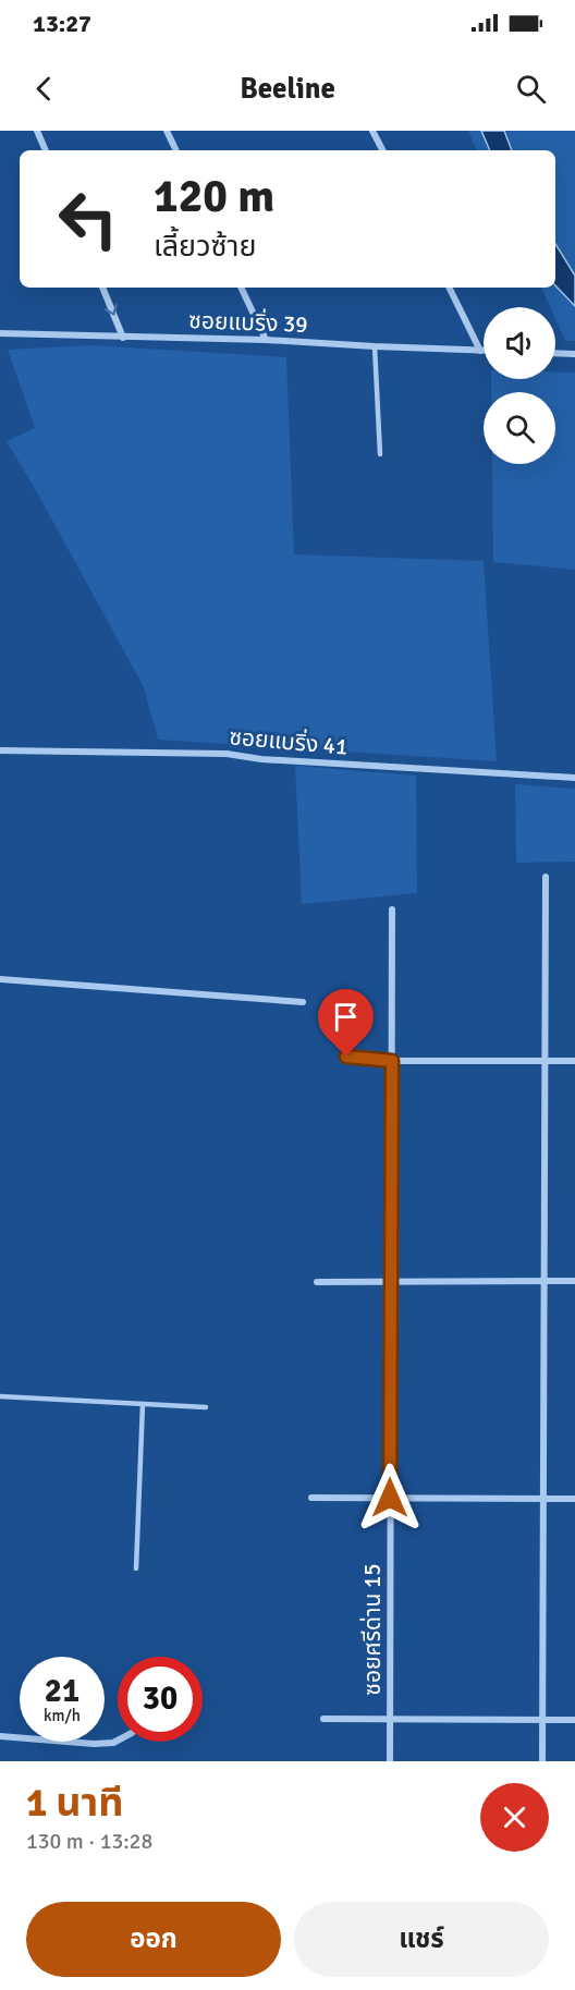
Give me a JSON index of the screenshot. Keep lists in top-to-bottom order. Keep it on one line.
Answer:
{"streets":{"street":["ซอยแบริ่ง 39","ซอยแบริ่ง 41","ซอยศรีด่าน 15"]},"page":{"status":"13:27","header":"Beeline","turn":["120 m","เลี้ยวซ้าย"],"speed":"21 km/h","limit":"30","heading":["1 นาที","130 m · 13:28"],"buttons":["ออก","แชร์"]}}
